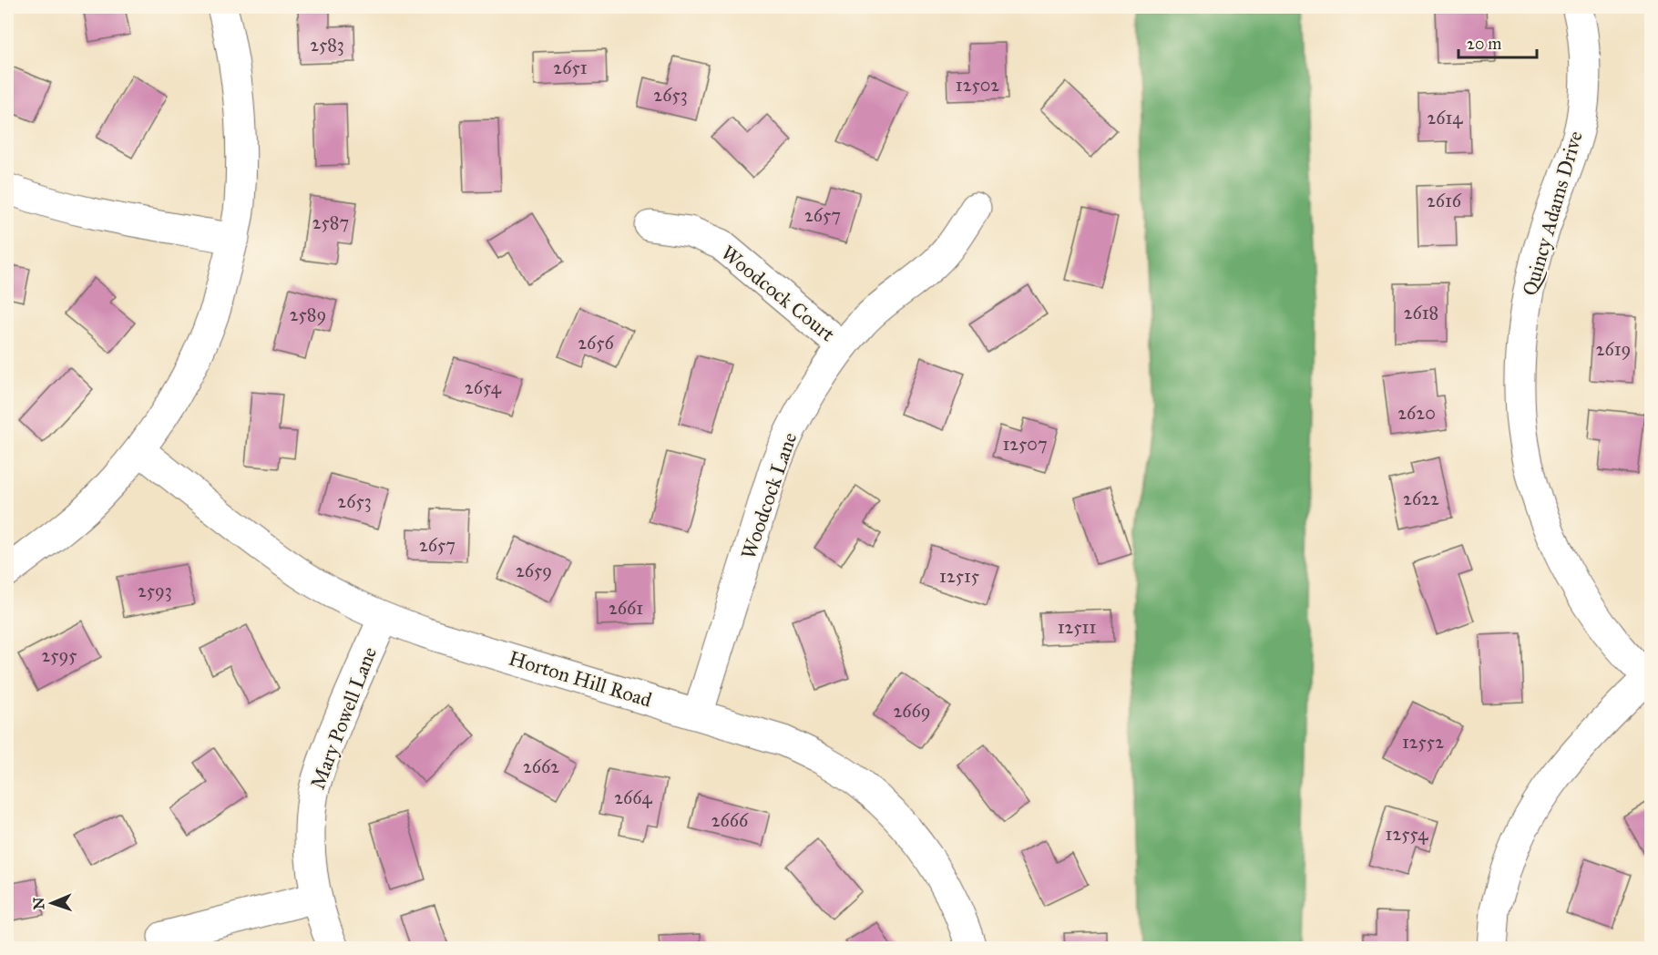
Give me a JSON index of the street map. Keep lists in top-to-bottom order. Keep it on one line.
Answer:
{"streets":{"street":["Quincy Adams Drive","Woodcock Court","Woodcock Lane","Horton Hill Road","Mary Powell Lane"]},"crossings":[["Woodcock Court","Woodcock Lane"],["Woodcock Lane","Horton Hill Road"],["Horton Hill Road","Mary Powell Lane"]],"house_numbers":["2583","2651","12502","2653","2614","2616","2657","2587","2618","2589","2656","2619","2654","2620","12507","2622","2653","2657","2659","12515","2593","2661","12511","2595","2669","12552","2662","2664","2666","12554"],"scale_bar":"20 m","north":"left"}
